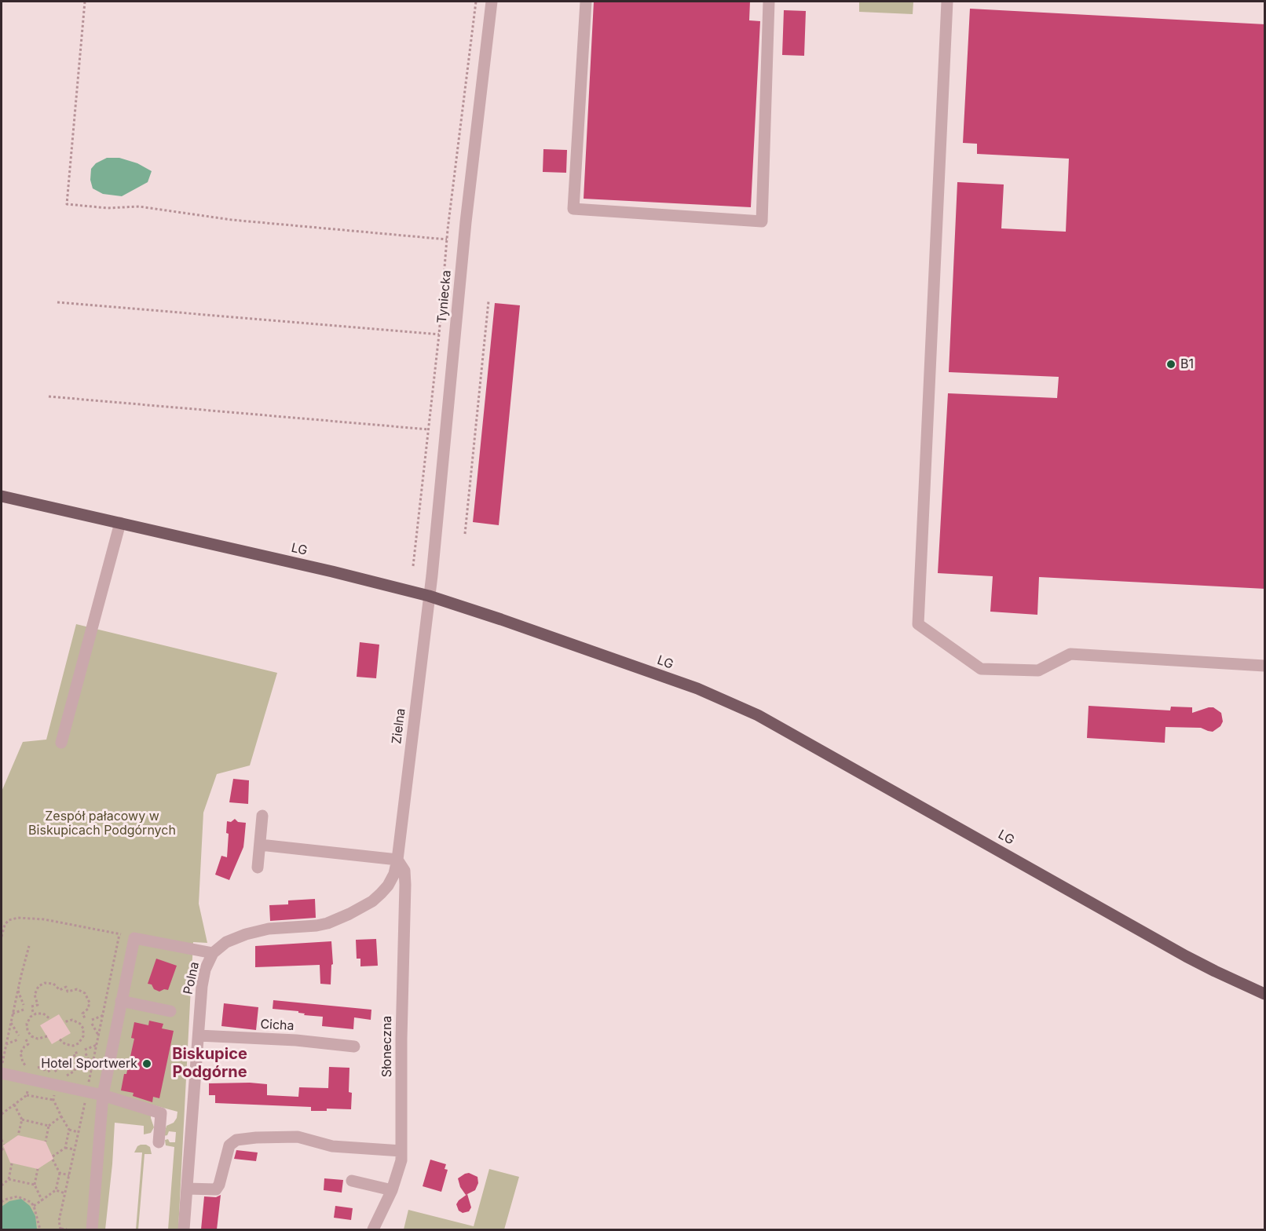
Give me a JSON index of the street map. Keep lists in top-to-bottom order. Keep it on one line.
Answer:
{"streets":{"main road":["LG"],"street":["Tyniecka","Zielna","Polna","Cicha","Słoneczna"]},"crossings":[["Tyniecka","LG"],["Tyniecka","Zielna"],["LG","Zielna"],["Zielna","Polna"],["Zielna","Słoneczna"],["Polna","Cicha"],["Polna","Słoneczna"]],"districts":["Biskupice Podgórne"],"parks":["Zespół pałacowy w Biskupicach Podgórnych"],"places":["B1","Hotel Sportwerk"]}
